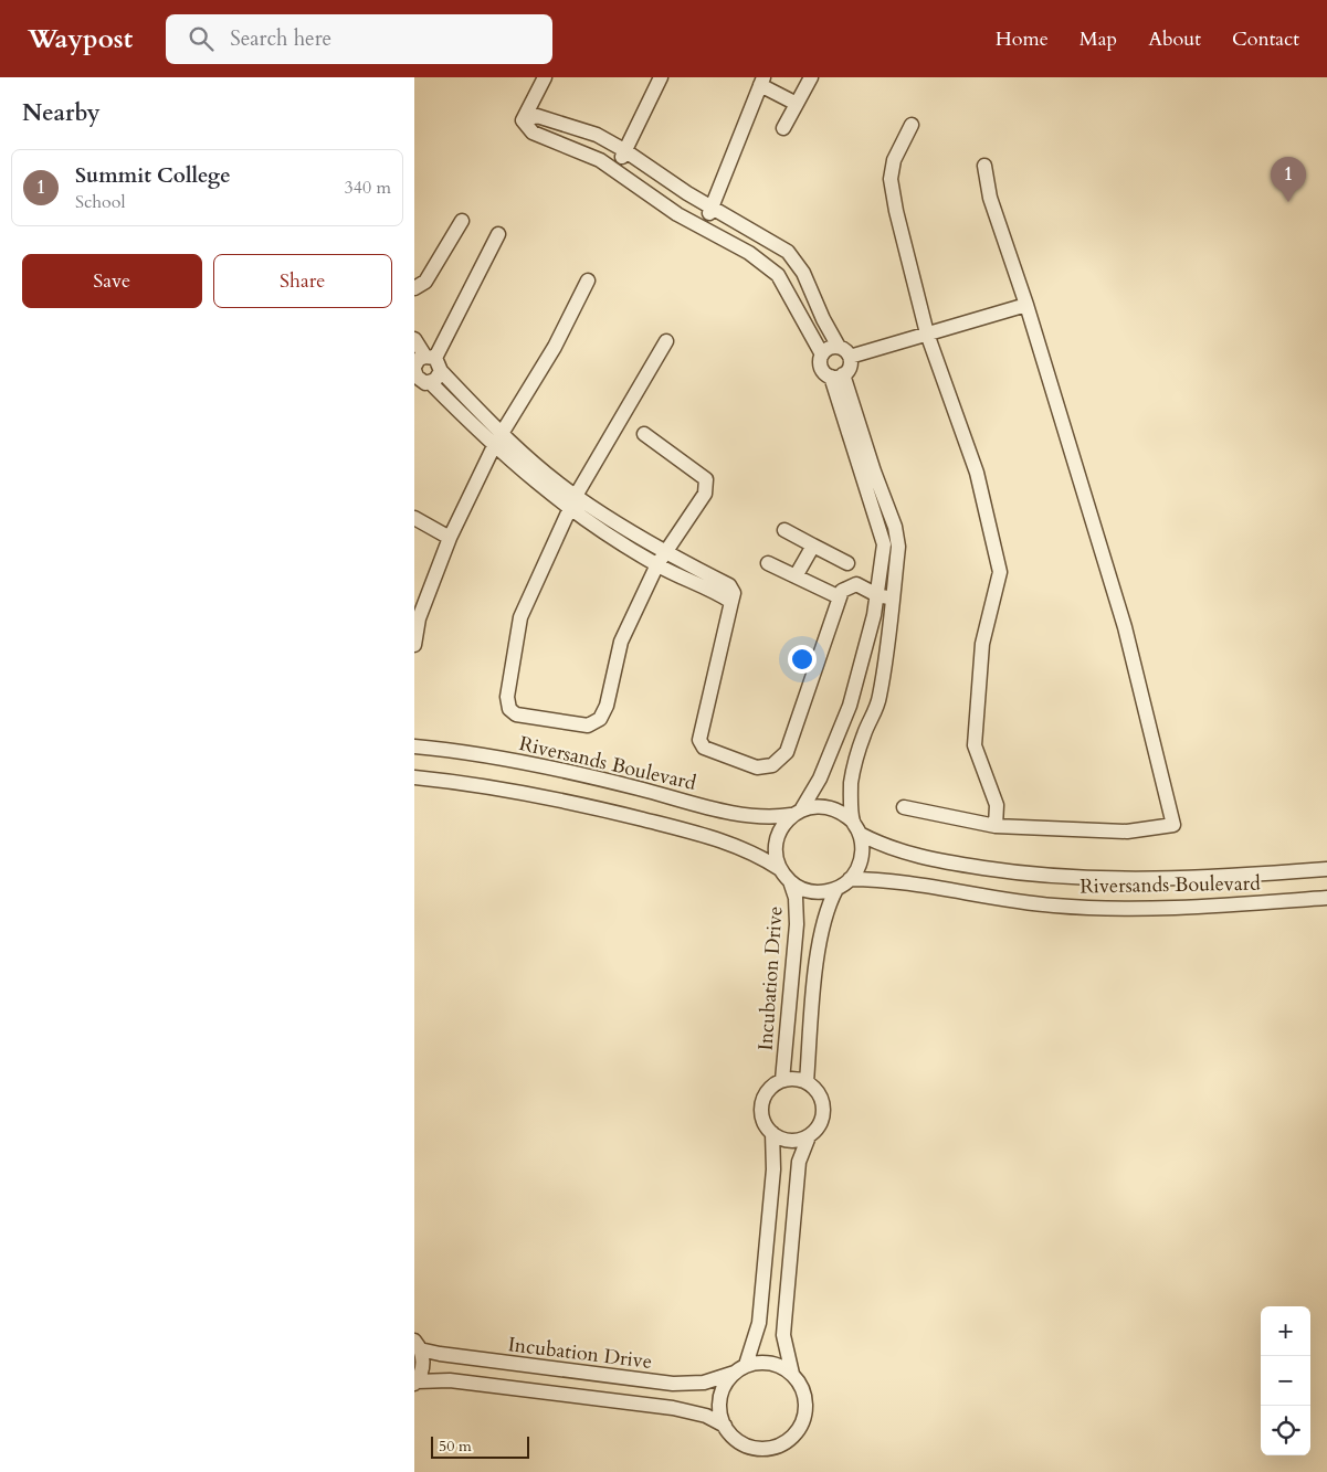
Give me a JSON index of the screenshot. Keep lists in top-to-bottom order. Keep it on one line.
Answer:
{"streets":{"street":["Riversands Boulevard","Incubation Drive"]},"crossings":[["Riversands Boulevard","Incubation Drive"]],"scale_bar":"50 m","page":{"header":"Waypost","search":"Search here","nav":["Home","Map","About","Contact"],"heading":"Nearby","list":[{"mark":"1","name":"Summit College","note":"School","value":"340 m"}],"pins":"1","buttons":["Save","Share"],"map_buttons":["+","−"],"scale":"50 m"}}
